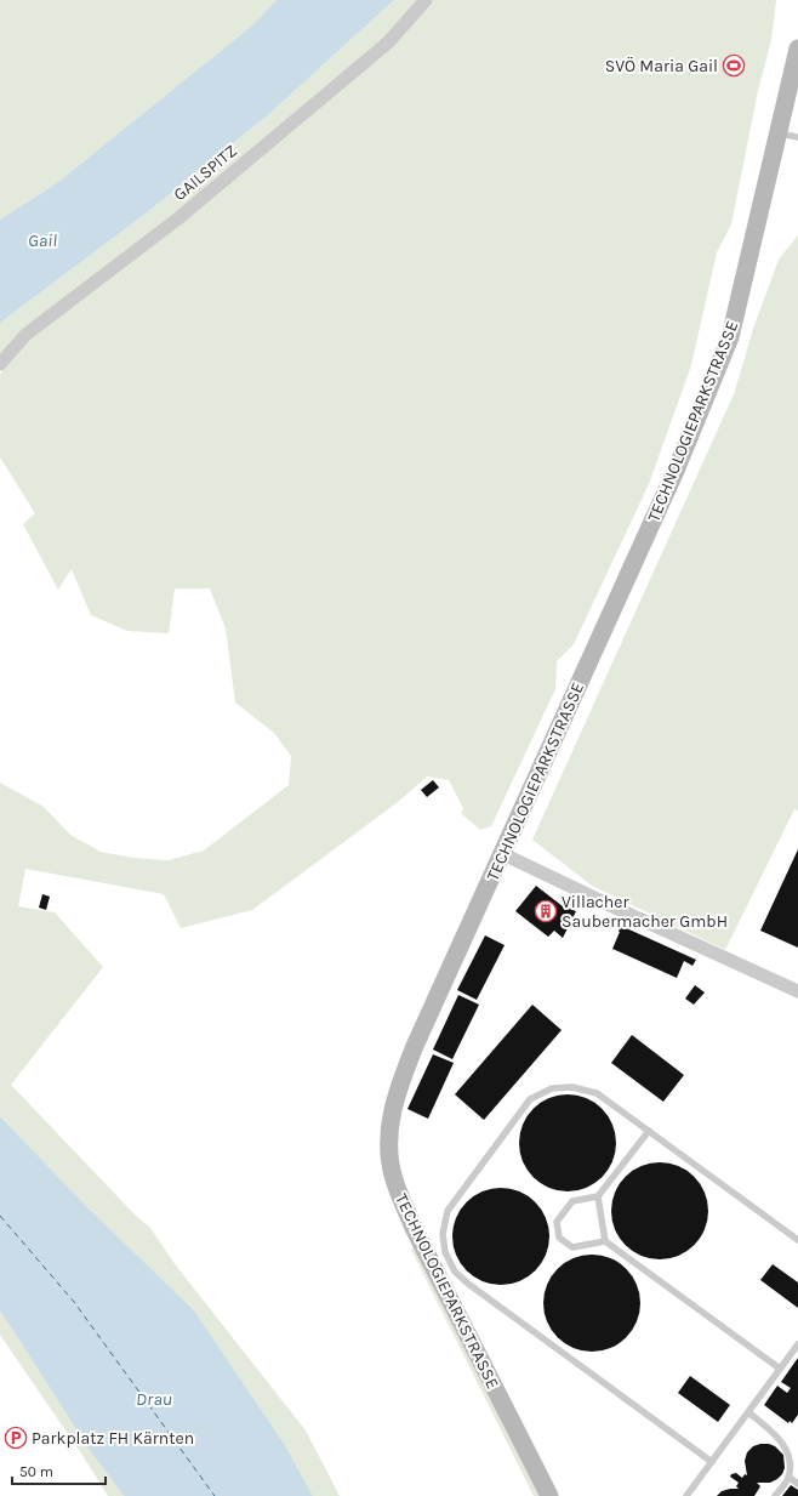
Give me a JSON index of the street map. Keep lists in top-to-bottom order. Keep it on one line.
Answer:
{"streets":{"street":["GAILSPITZ","TECHNOLOGIEPARKSTRASSE"]},"water":["Gail","Drau"],"places":{"sports":["SVÖ Maria Gail"],"building":["Villacher Saubermacher GmbH"],"parking":["Parkplatz FH Kärnten"]},"scale_bar":"50 m"}
